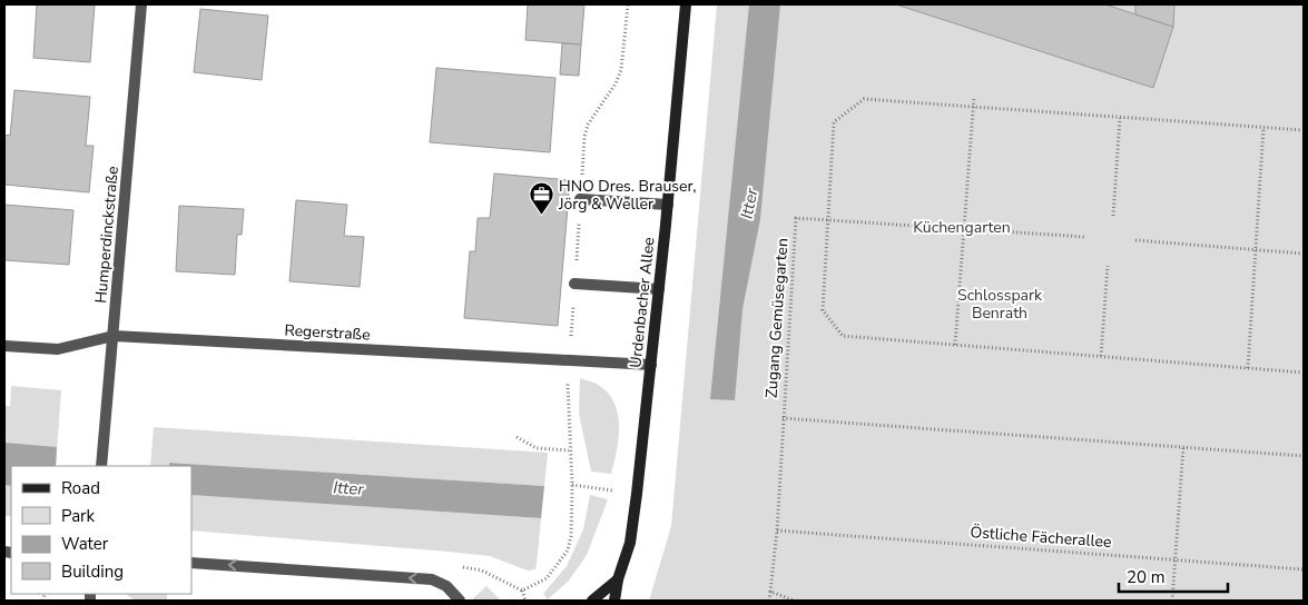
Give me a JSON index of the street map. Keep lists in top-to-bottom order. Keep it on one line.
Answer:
{"streets":{"main road":["Urdenbacher Allee"],"street":["Humperdinckstraße","Regerstraße"],"path":["Zugang Gemüsegarten","Östliche Fächerallee"]},"crossings":[["Humperdinckstraße","Regerstraße"],["Urdenbacher Allee","Regerstraße"]],"water":["Itter"],"parks":["Küchengarten","Schlosspark Benrath"],"places":{"office":["HNO Dres. Brauser, Jörg & Weller"]},"legend":["Road","Park","Water","Building"],"scale_bar":"20 m"}
